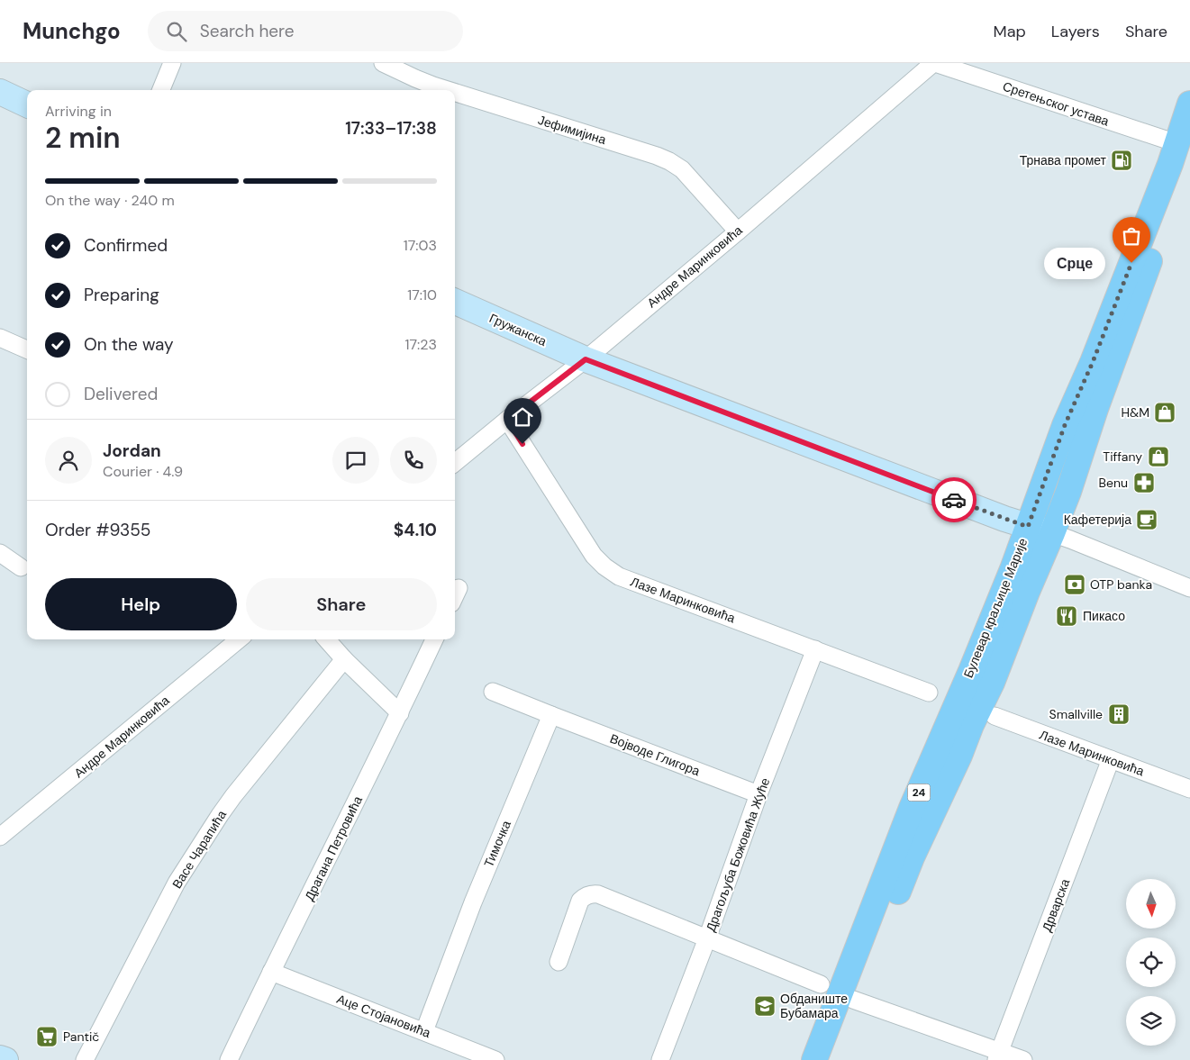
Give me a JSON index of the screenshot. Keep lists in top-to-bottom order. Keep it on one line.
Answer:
{"streets":{"main road":["Булевар краљице Марије","24"],"street":["Сретењског устава","Јефимијина","Андре Маринковића","Гружанска","Лазе Маринковића","Војводе Глигора","Тимочка","Драгана Петровића","Васе Чарапића","Драгољуба Божовића Жуће","Дрварска","Аце Стојановића"]},"crossings":[["Сретењског устава","Андре Маринковића"],["Сретењског устава","Булевар краљице Марије"],["Јефимијина","Андре Маринковића"],["Андре Маринковића","Гружанска"],["Андре Маринковића","Лазе Маринковића"],["Гружанска","Булевар краљице Марије"],["Лазе Маринковића","Драгољуба Божовића Жуће"],["Лазе Маринковића","Дрварска"],["Војводе Глигора","Тимочка"],["Војводе Глигора","Драгољуба Божовића Жуће"],["Тимочка","Аце Стојановића"],["Драгана Петровића","Аце Стојановића"]],"places":{"fuel station":["Трнава промет"],"other":["Срце"],"shop":["H&M","Tiffany"],"pharmacy":["Benu"],"cafe":["Кафетерија"],"bank":["OTP banka"],"restaurant":["Пикасо"],"building":["Smallville"],"school or university":["Обданиште Бубамара"],"supermarket":["Pantič"]},"north":"bottom","page":{"header":"Munchgo","search":"Search here","nav":["Map","Layers","Share"],"heading":["2 min","Arriving in","17:33–17:38"],"panel":["Jordan","Courier · 4.9","Order #9355","$4.10"],"bar":"On the way · 240 m","list":[["Confirmed","17:03"],["Preparing","17:10"],["On the way","17:23"],"Delivered"],"bubble":"Срце","buttons":["Help","Share"]}}
